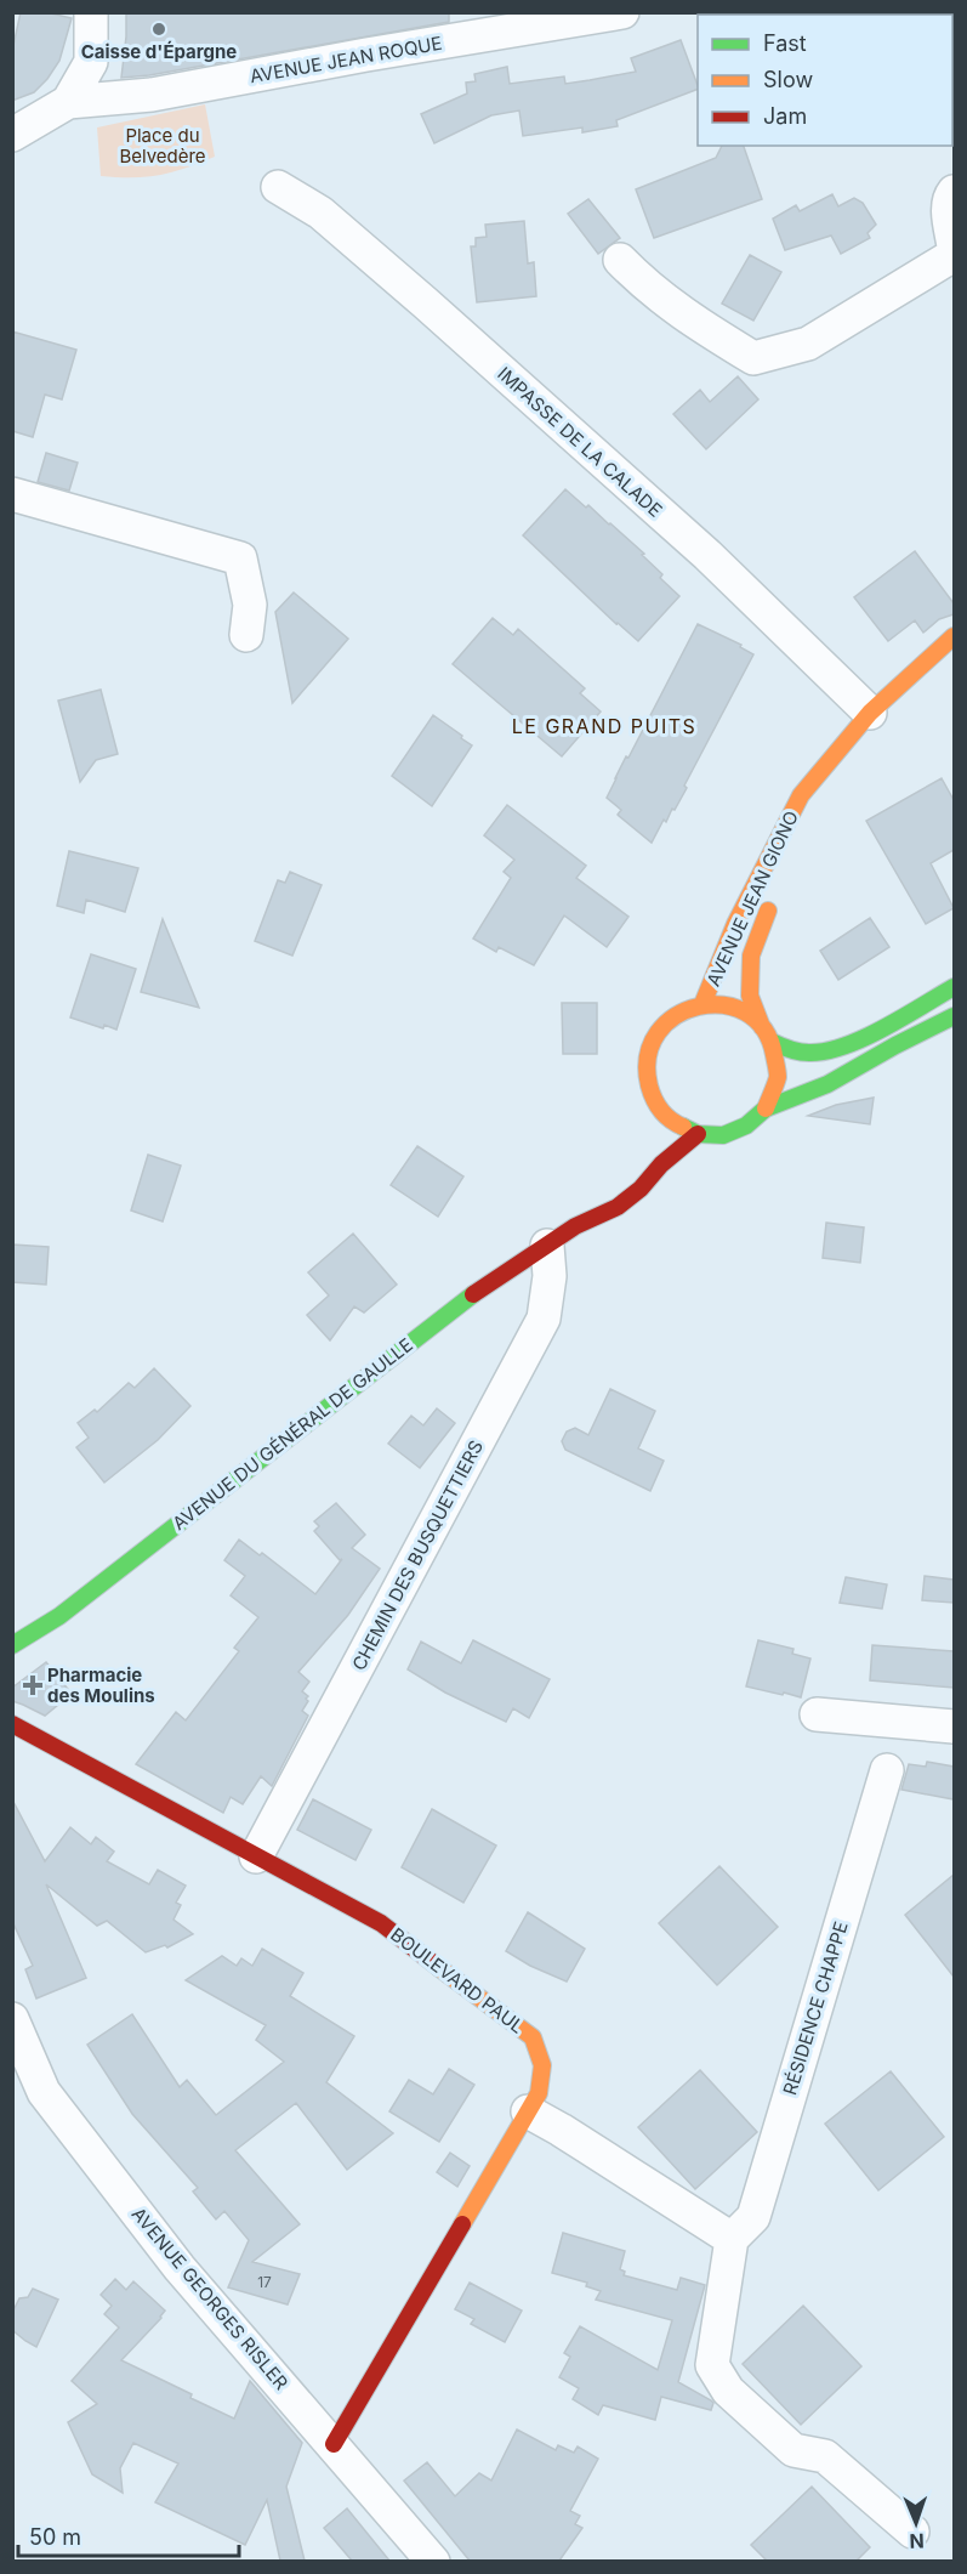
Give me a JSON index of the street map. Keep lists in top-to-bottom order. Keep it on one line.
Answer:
{"streets":{"main road":["AVENUE JEAN GIONO","AVENUE DU GÉNÉRAL DE GAULLE","BOULEVARD PAUL"],"street":["AVENUE JEAN ROQUE","IMPASSE DE LA CALADE","CHEMIN DES BUSQUETTIERS","RÉSIDENCE CHAPPE","AVENUE GEORGES RISLER"]},"crossings":[["IMPASSE DE LA CALADE","AVENUE JEAN GIONO"],["AVENUE JEAN GIONO","AVENUE DU GÉNÉRAL DE GAULLE"],["AVENUE DU GÉNÉRAL DE GAULLE","CHEMIN DES BUSQUETTIERS"],["CHEMIN DES BUSQUETTIERS","BOULEVARD PAUL"],["BOULEVARD PAUL","AVENUE GEORGES RISLER"]],"districts":["LE GRAND PUITS"],"parks":["Place du Belvedère"],"places":{"other":["Caisse d'Épargne"],"health":["Pharmacie des Moulins"]},"house_numbers":["17"],"legend":["Fast","Slow","Jam"],"scale_bar":"50 m","north":"bottom"}
